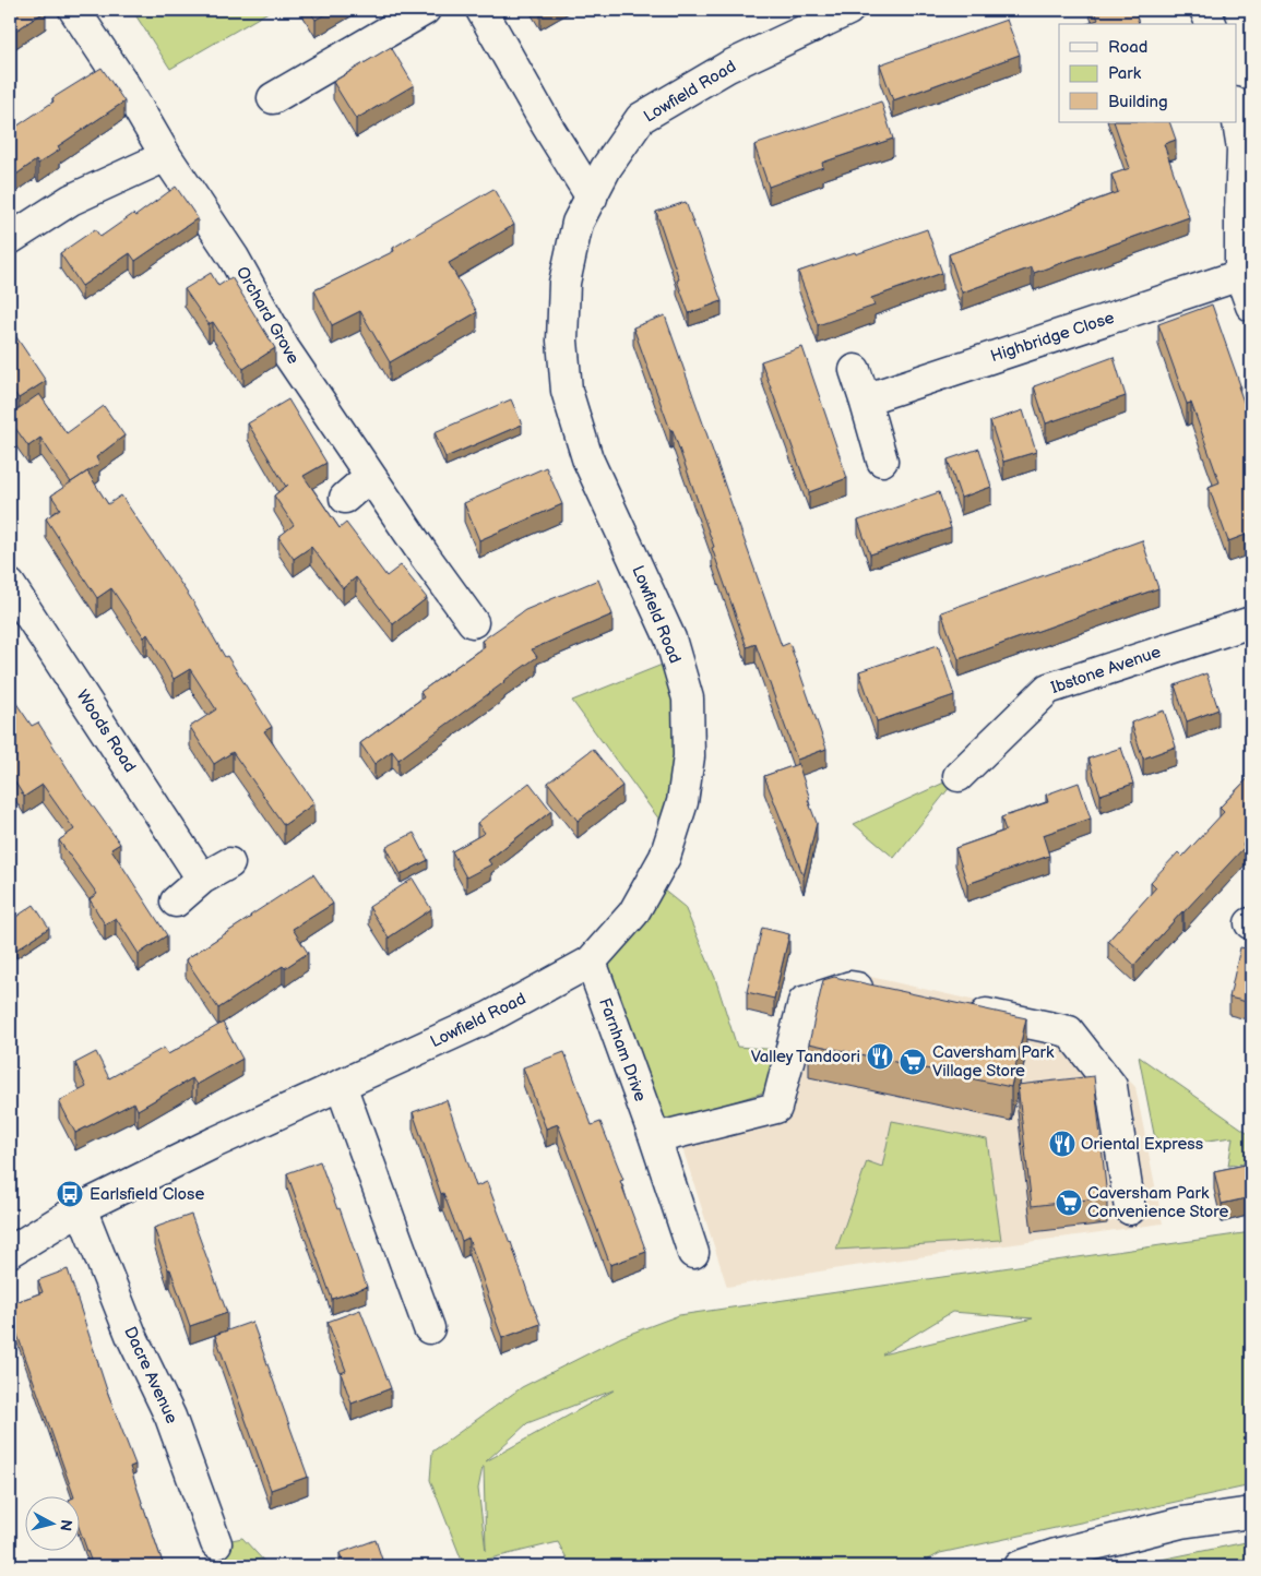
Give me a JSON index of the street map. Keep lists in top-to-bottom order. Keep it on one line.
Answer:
{"streets":{"street":["Lowfield Road","Orchard Grove","Highbridge Close","Ibstone Avenue","Woods Road","Farnham Drive","Dacre Avenue"]},"crossings":[["Lowfield Road","Farnham Drive"],["Lowfield Road","Dacre Avenue"]],"places":{"restaurant":["Valley Tandoori","Oriental Express"],"supermarket":["Caversham Park Village Store","Caversham Park Convenience Store"],"bus stop":["Earlsfield Close"]},"legend":["Road","Park","Building"],"north":"right"}
